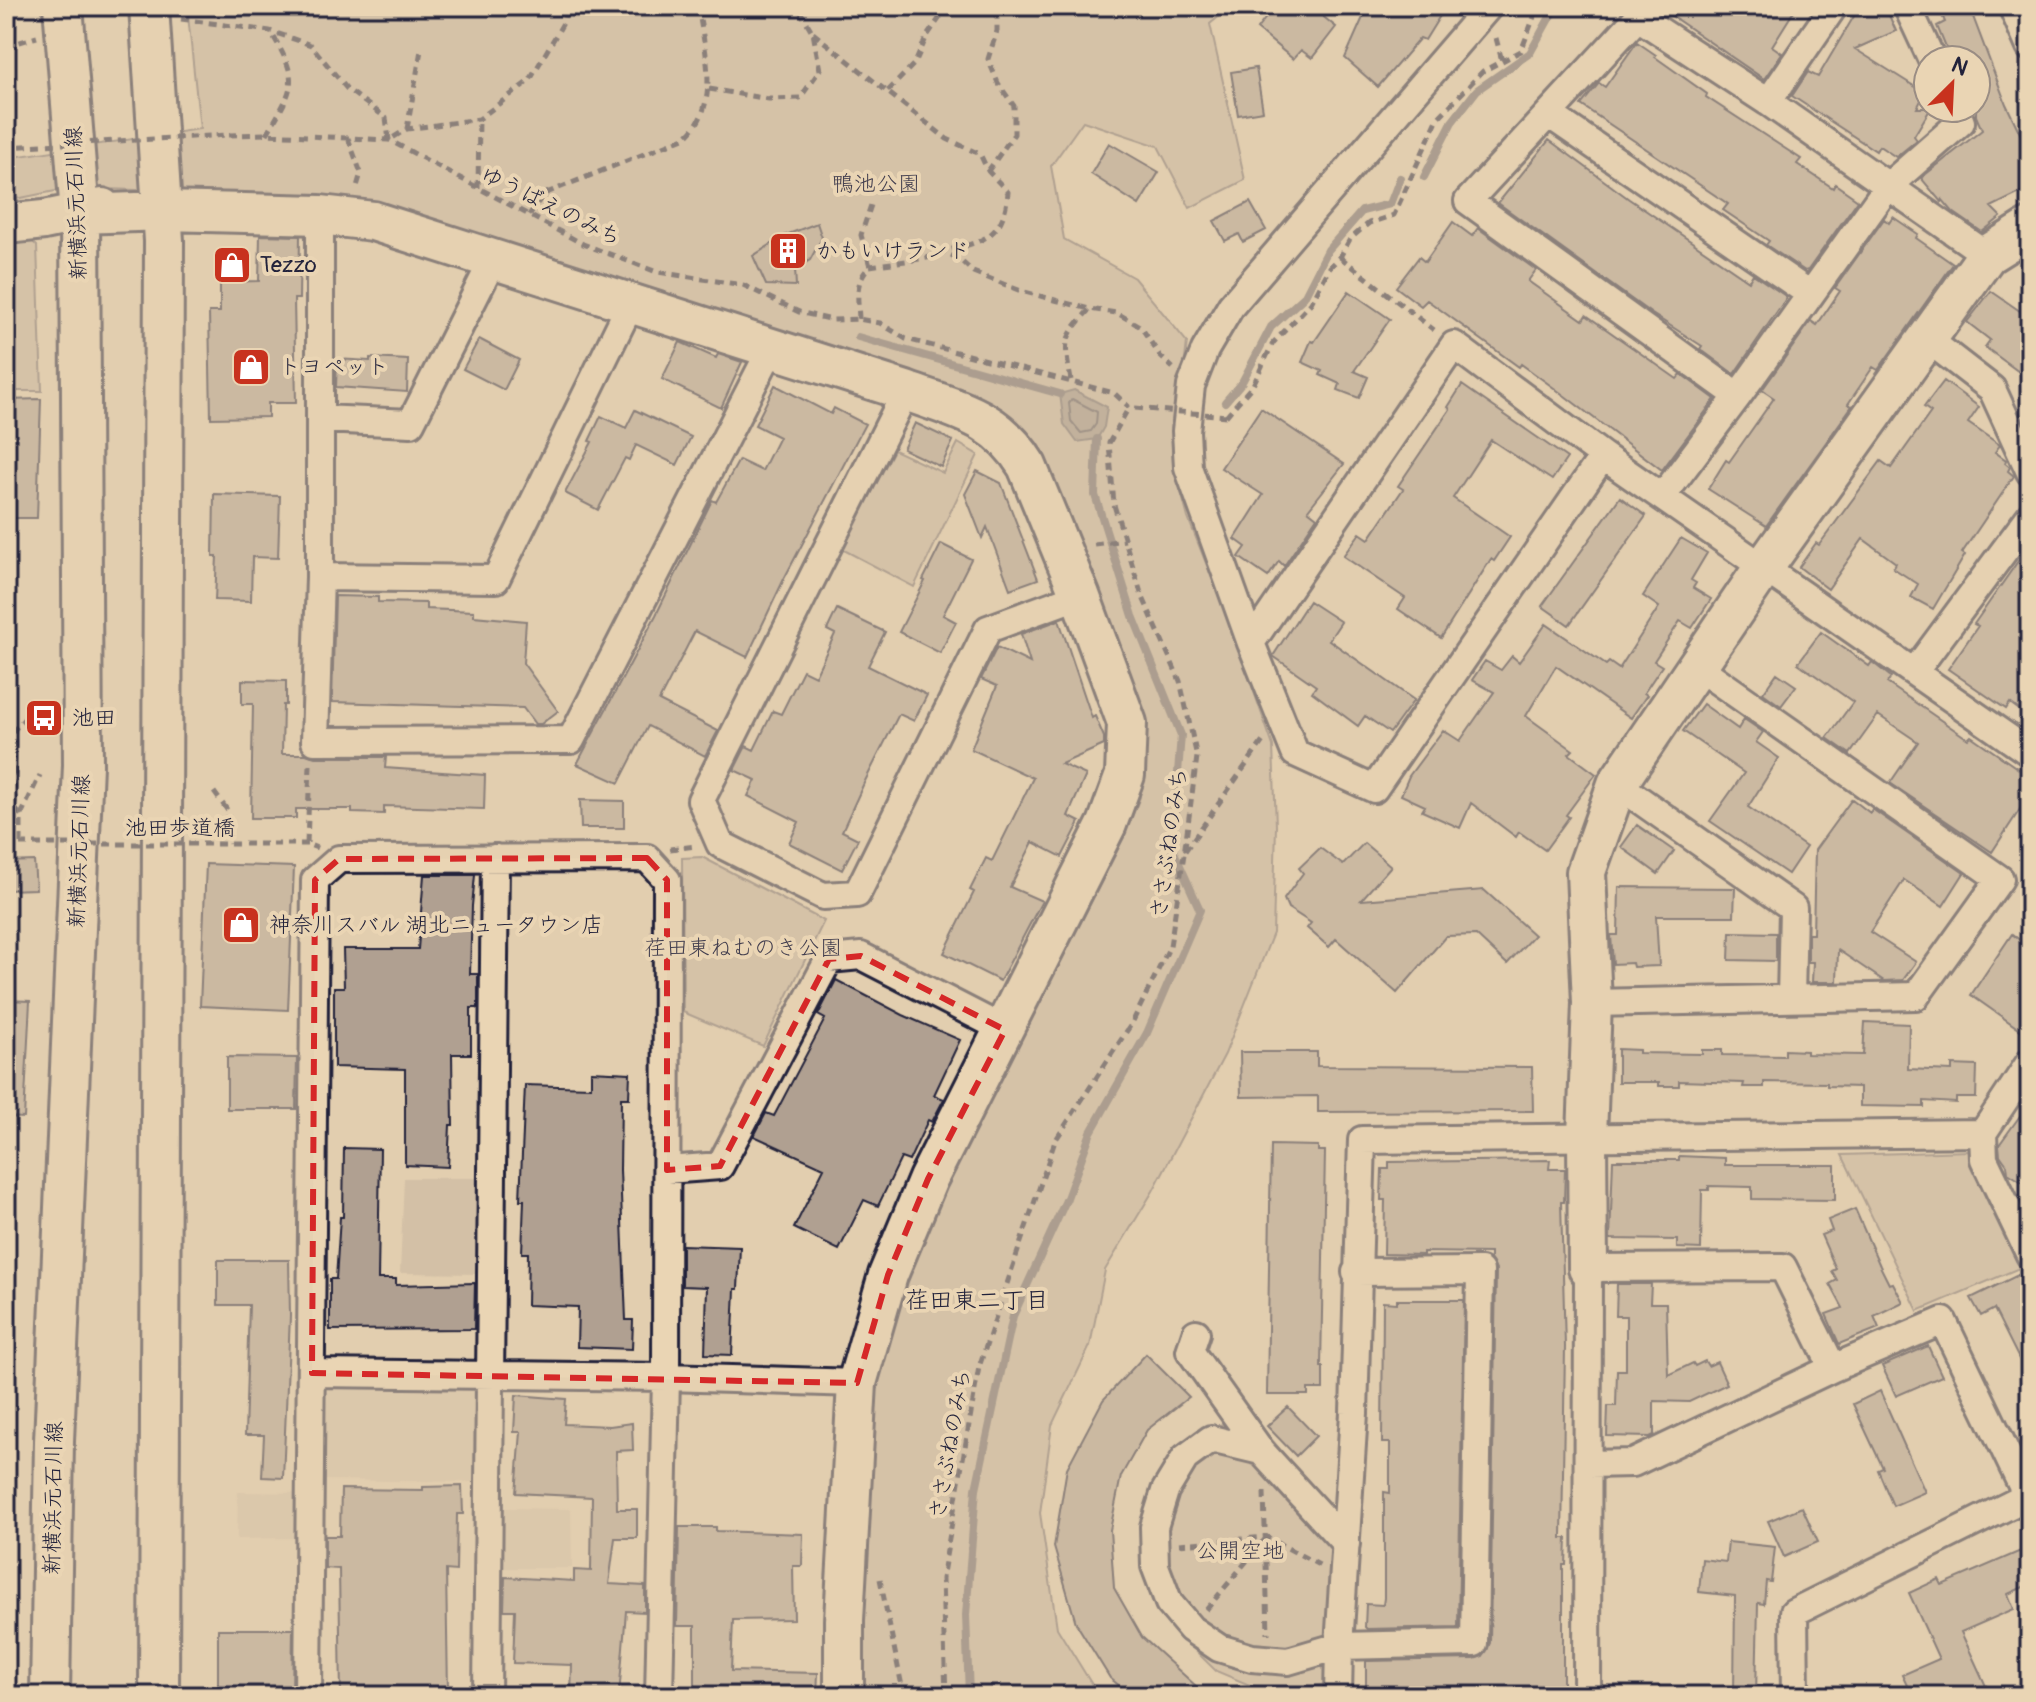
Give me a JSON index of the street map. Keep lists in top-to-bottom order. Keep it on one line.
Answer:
{"streets":{"street":["新横浜元石川線"],"path":["ゆうばえのみち","池田歩道橋","ささぶねのみち"]},"crossings":[["ゆうばえのみち","ささぶねのみち"]],"districts":["荏田東二丁目"],"parks":["鴨池公園","荏田東ねむのき公園","公開空地"],"places":{"building":["かもいけランド"],"shop":["Tezzo","トヨペット","神奈川スバル 湖北ニュータウン店"],"bus stop":["池田"]},"north":"top right"}
